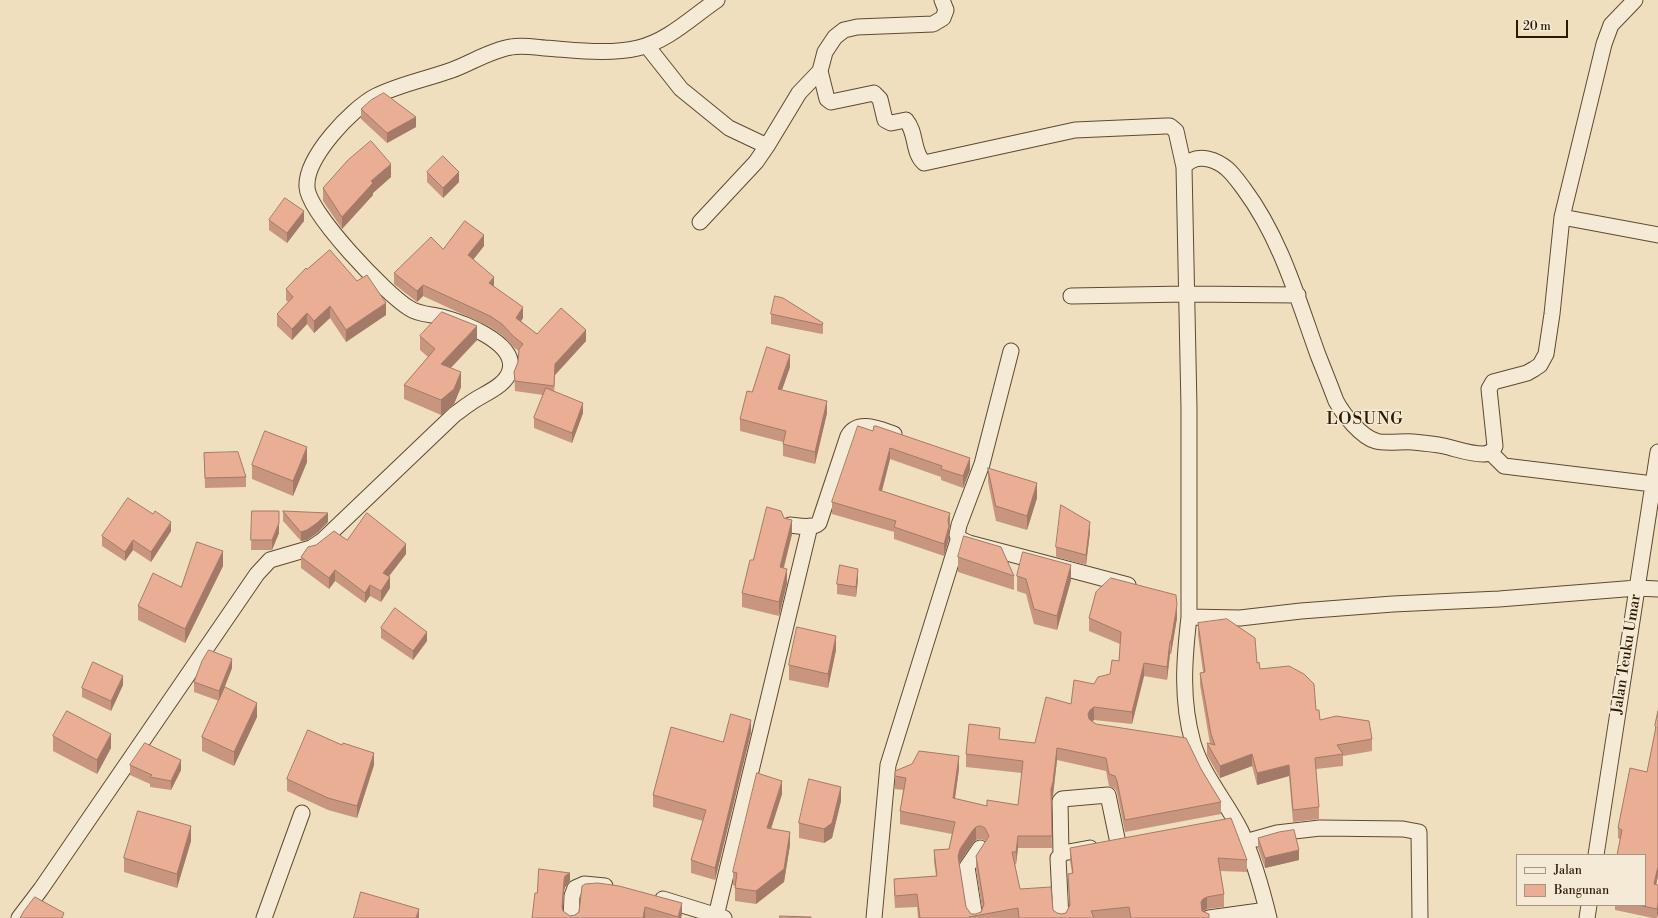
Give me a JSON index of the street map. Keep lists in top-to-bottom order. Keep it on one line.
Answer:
{"streets":{"street":["Jalan Teuku Umar"]},"districts":["LOSUNG"],"legend":["Jalan","Bangunan"],"scale_bar":"20 m"}
